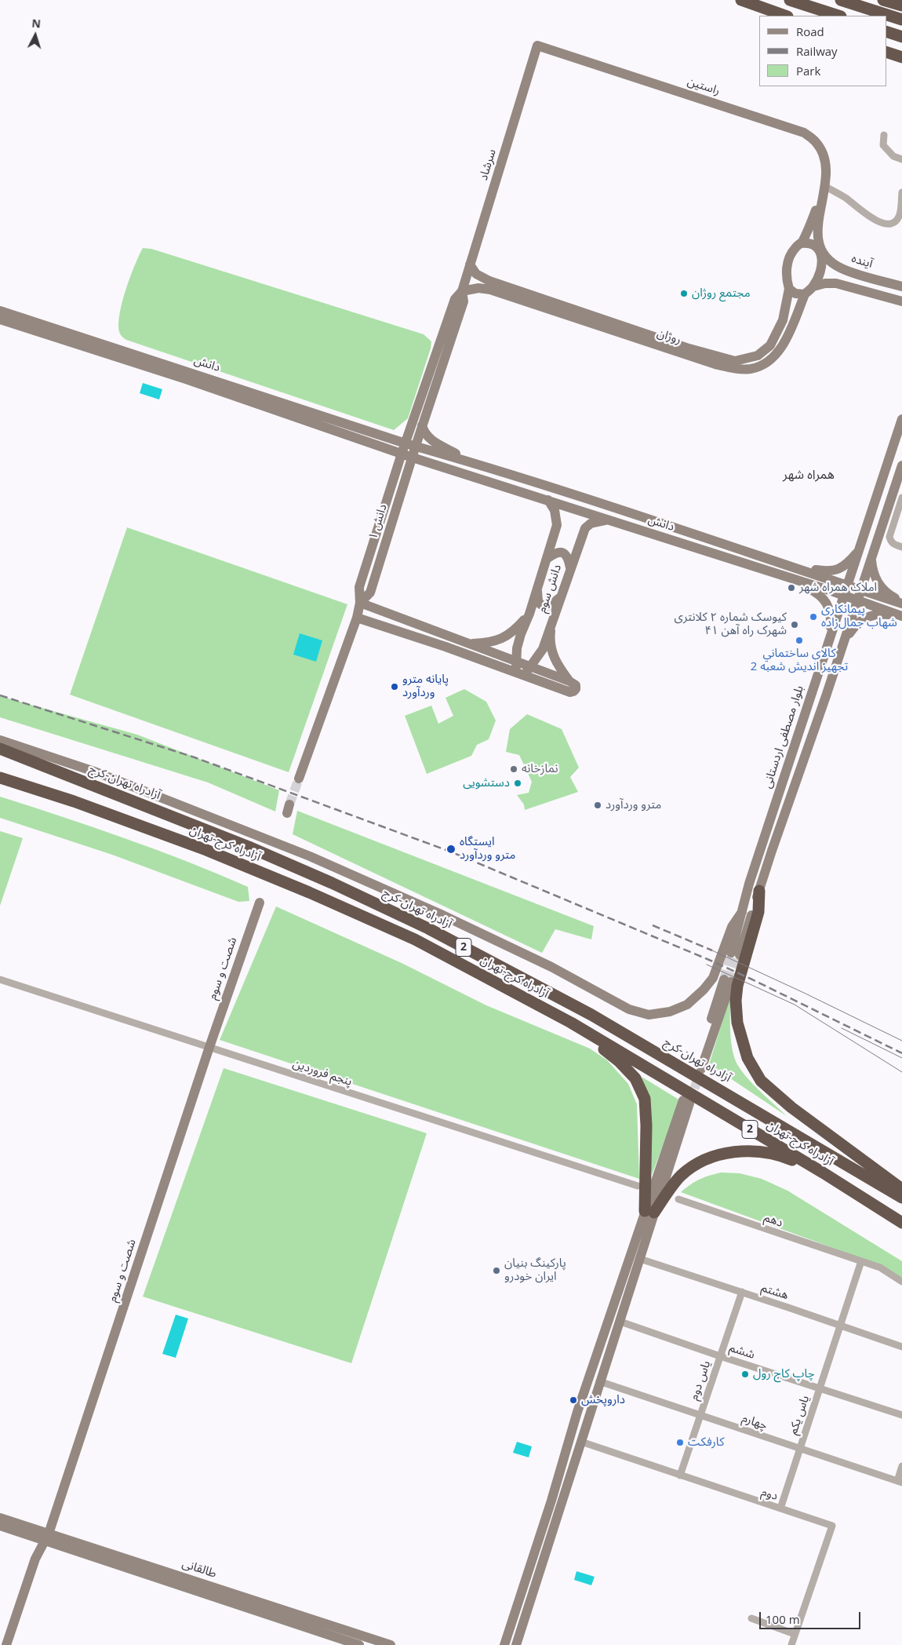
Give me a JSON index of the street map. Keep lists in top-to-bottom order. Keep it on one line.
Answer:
{"streets":{"highway":["آزادراه تهران-کرج","آزادراه کرج-تهران","2"],"street":["راستین","سرشاد","آینده","روژان","دانش","دانش ۱","دانش سوم","بلوار مصطفی اردستانی","شصت و سوم","پنجم فروردین","دهم","هشتم","ششم","یاس دوم","یاس یکم","چهارم","دوم","طالقانی"]},"crossings":[["راستین","سرشاد"],["سرشاد","دانش"],["سرشاد","دانش ۱"],["آینده","روژان"],["دانش","دانش ۱"],["دانش","دانش سوم"],["دانش","بلوار مصطفی اردستانی"],["شصت و سوم","پنجم فروردین"],["شصت و سوم","طالقانی"],["دهم","یاس یکم"],["هشتم","یاس دوم"],["هشتم","یاس یکم"],["ششم","یاس دوم"],["ششم","یاس یکم"],["یاس دوم","چهارم"],["یاس دوم","دوم"],["یاس یکم","چهارم"],["یاس یکم","دوم"]],"districts":["همراه شهر"],"places":["مجتمع روژان","املاک همراه شهر","پیمانکاری شهاب جمال‌زاده","کیوسک شماره ۲ کلانتری ۴۱ شهرک راه آهن","كالاي ساختماني تجهيز انديش شعبه 2","پایانه مترو وردآورد","نمازخانه","دستشویی","مترو وردآورد","ایستگاه مترو وردآورد","پارکینگ بنیان ایران خودرو","چاپ کاج رول","داروپخش","کارفکت"],"legend":["Road","Railway","Park"],"scale_bar":"100 m","north":"top"}
